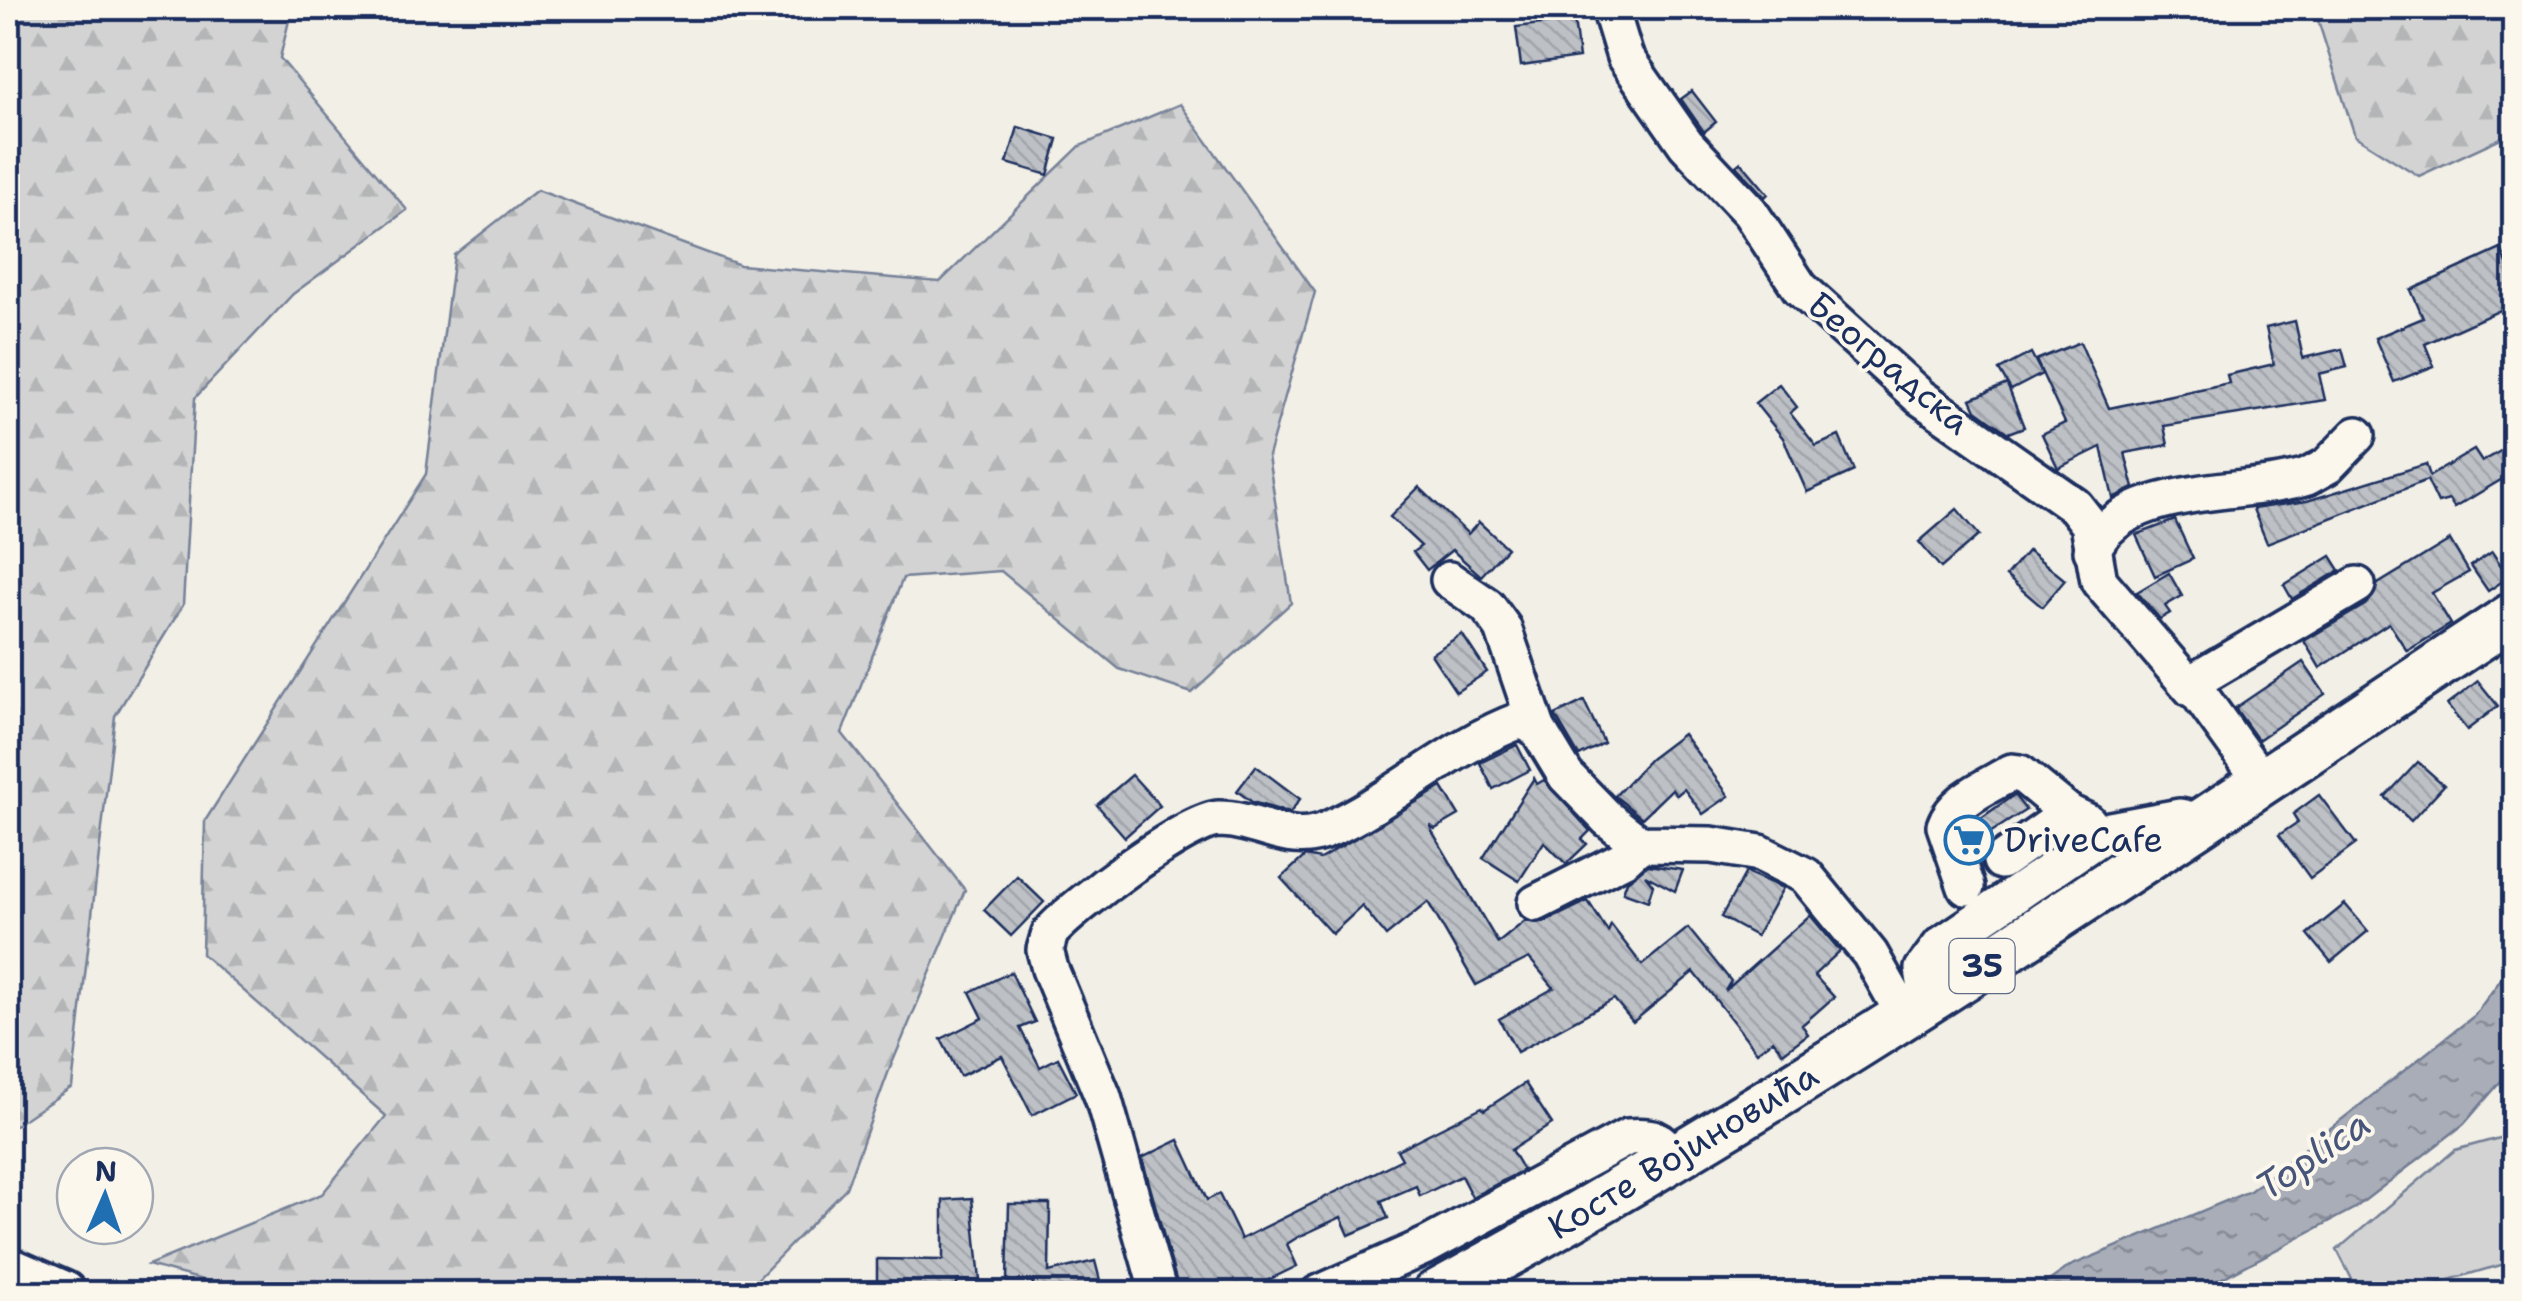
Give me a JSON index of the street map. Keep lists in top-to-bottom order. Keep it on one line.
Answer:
{"streets":{"main road":["35","Косте Војиновића"],"street":["Београдска"]},"crossings":[["Београдска","Косте Војиновића"]],"water":["Toplica"],"places":{"supermarket":["DriveCafe"]},"north":"top"}
